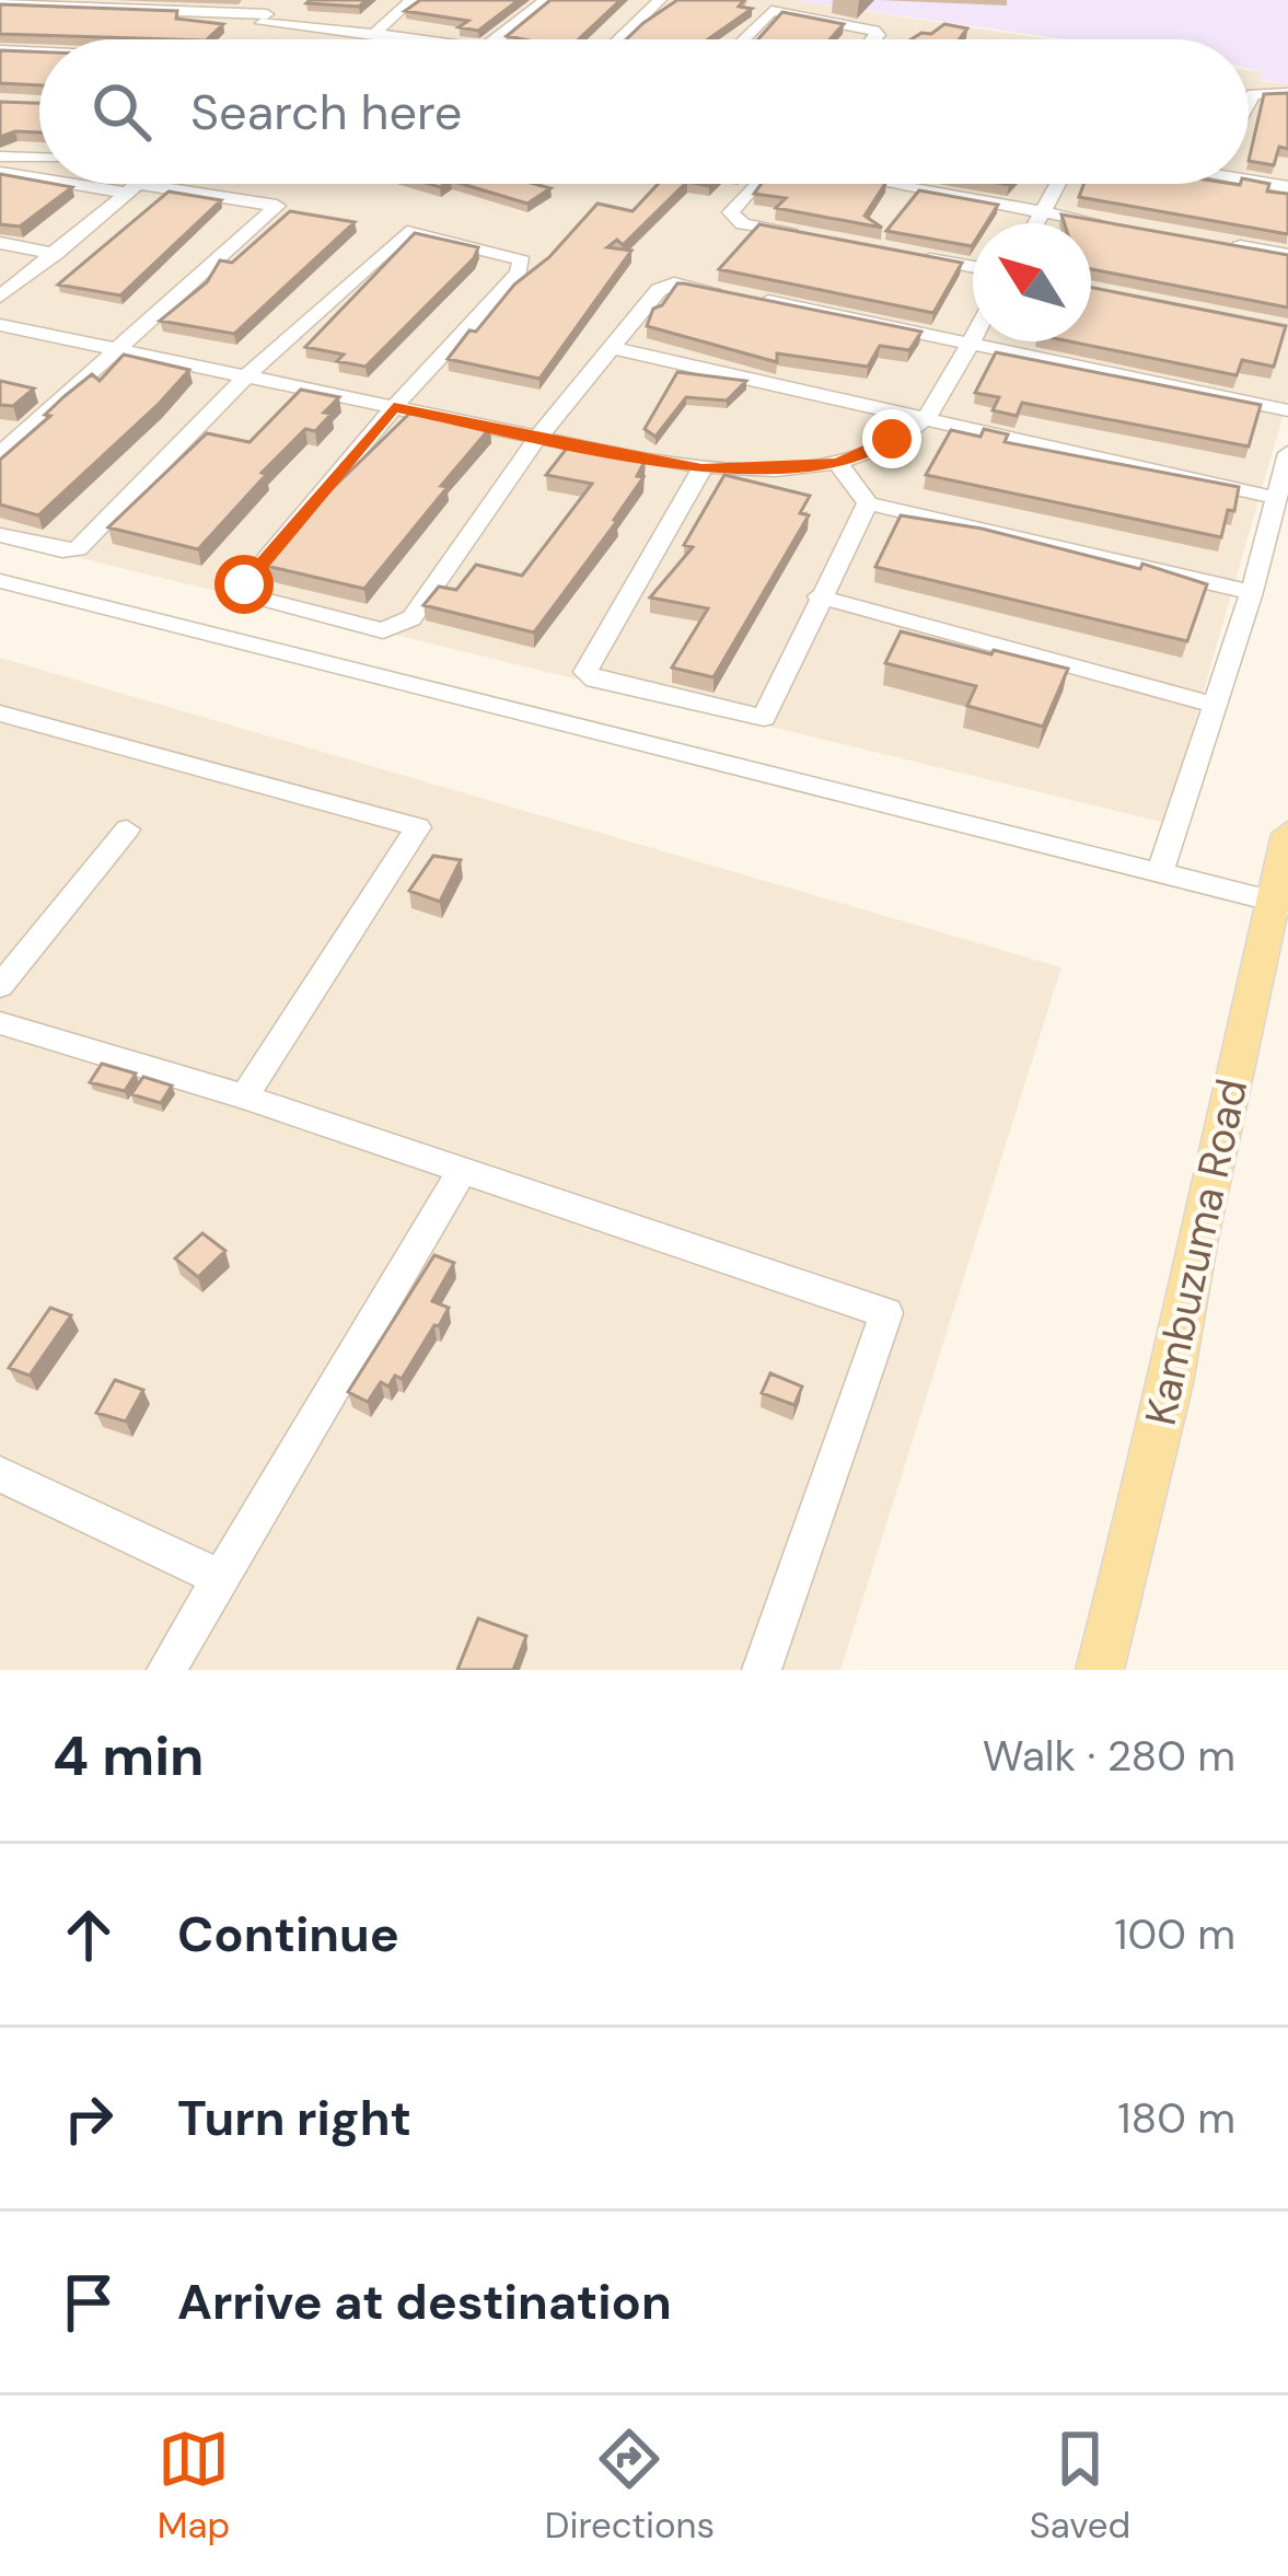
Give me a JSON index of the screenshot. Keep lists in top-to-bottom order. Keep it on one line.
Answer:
{"streets":{"main road":["Kambuzuma Road"]},"north":"top left","page":{"search":"Search here","heading":["4 min","Walk · 280 m"],"list":[["Continue","100 m"],["Turn right","180 m"],"Arrive at destination"],"nav":["Map","Directions","Saved"]}}
